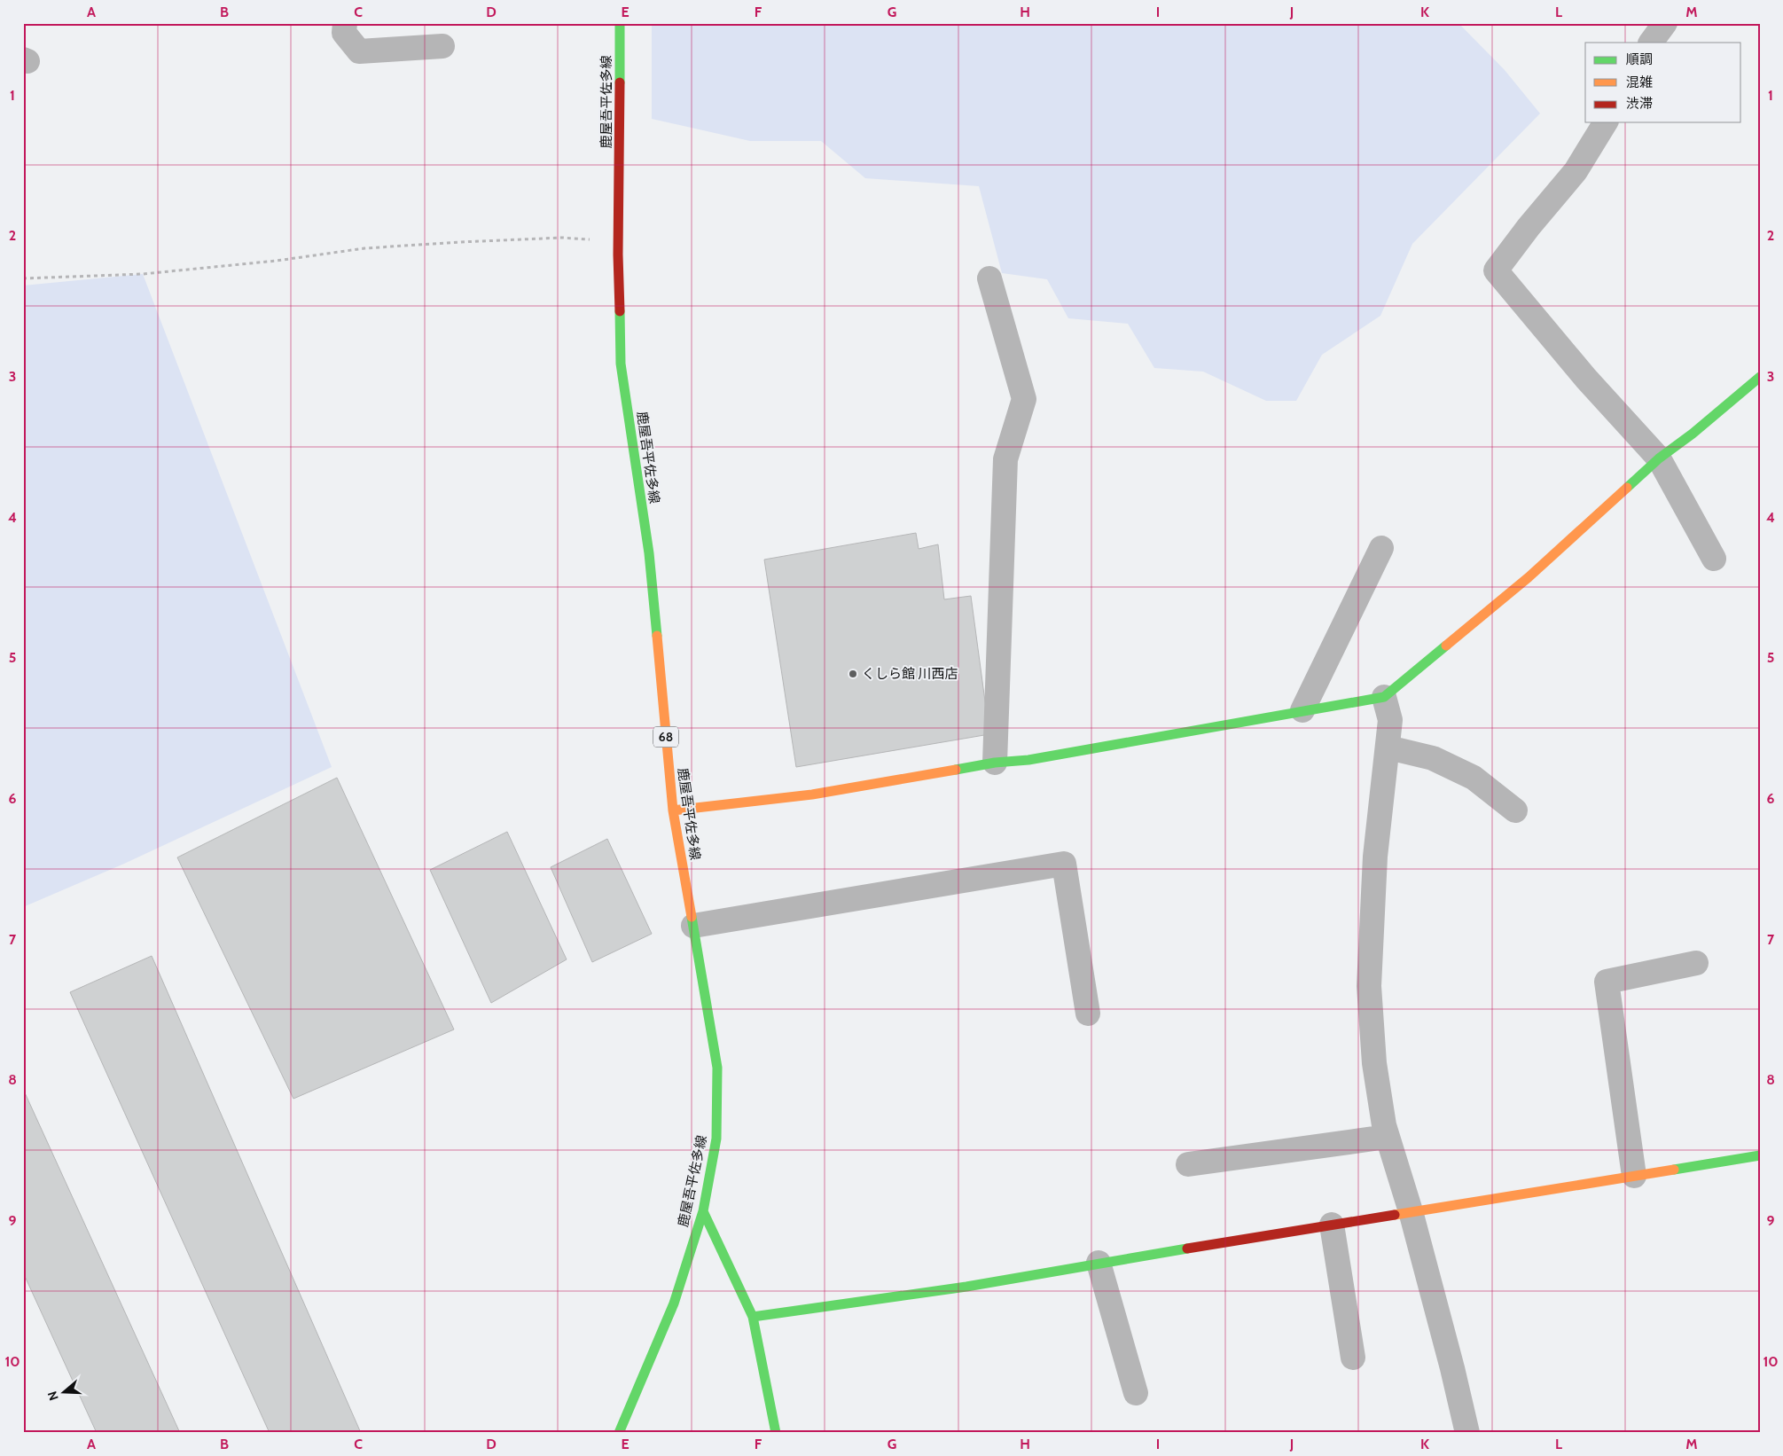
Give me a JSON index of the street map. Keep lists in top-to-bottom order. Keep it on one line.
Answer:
{"streets":{"street":["鹿屋吾平佐多線","68"]},"places":["くしら館 川西店"],"legend":["順調","混雑","渋滞"],"north":"left","grid":{"columns":["A","B","C","D","E","F","G","H","I","J","K","L","M"],"rows":["1","2","3","4","5","6","7","8","9","10"]}}
